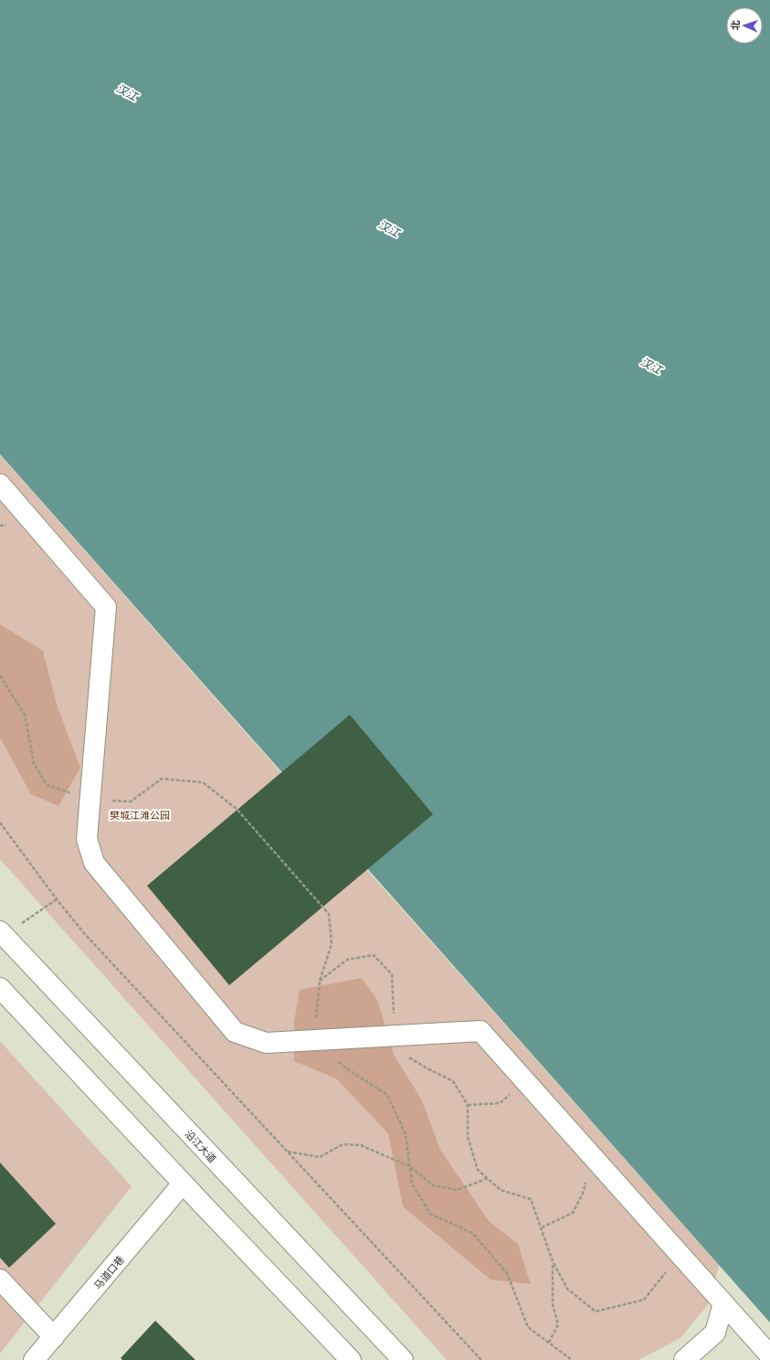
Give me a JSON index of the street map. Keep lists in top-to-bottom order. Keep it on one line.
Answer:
{"streets":{"street":["沿江大道","马道口巷"]},"water":["汉江"],"parks":["樊城江滩公园"],"north":"left"}
